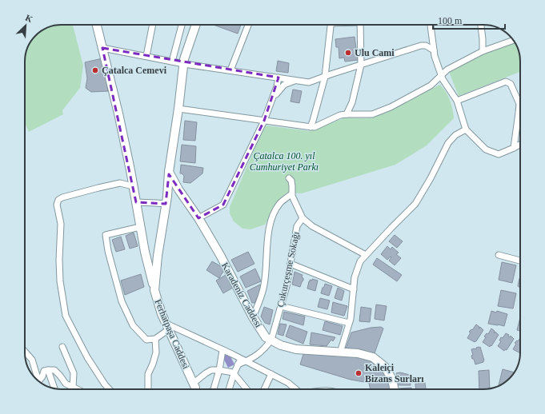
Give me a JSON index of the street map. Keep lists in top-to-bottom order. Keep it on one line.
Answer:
{"streets":{"street":["Çukurçeşme Sokağı","Karadeniz Caddesi","Ferhatpaşa Caddesi"]},"crossings":[["Çukurçeşme Sokağı","Karadeniz Caddesi"],["Karadeniz Caddesi","Ferhatpaşa Caddesi"]],"parks":["Çatalca 100. yıl Cumhuriyet Parkı"],"places":["Ulu Cami","Çatalca Cemevi","Kaleiçi Bizans Surları"],"scale_bar":"100 m","north":"top right"}
